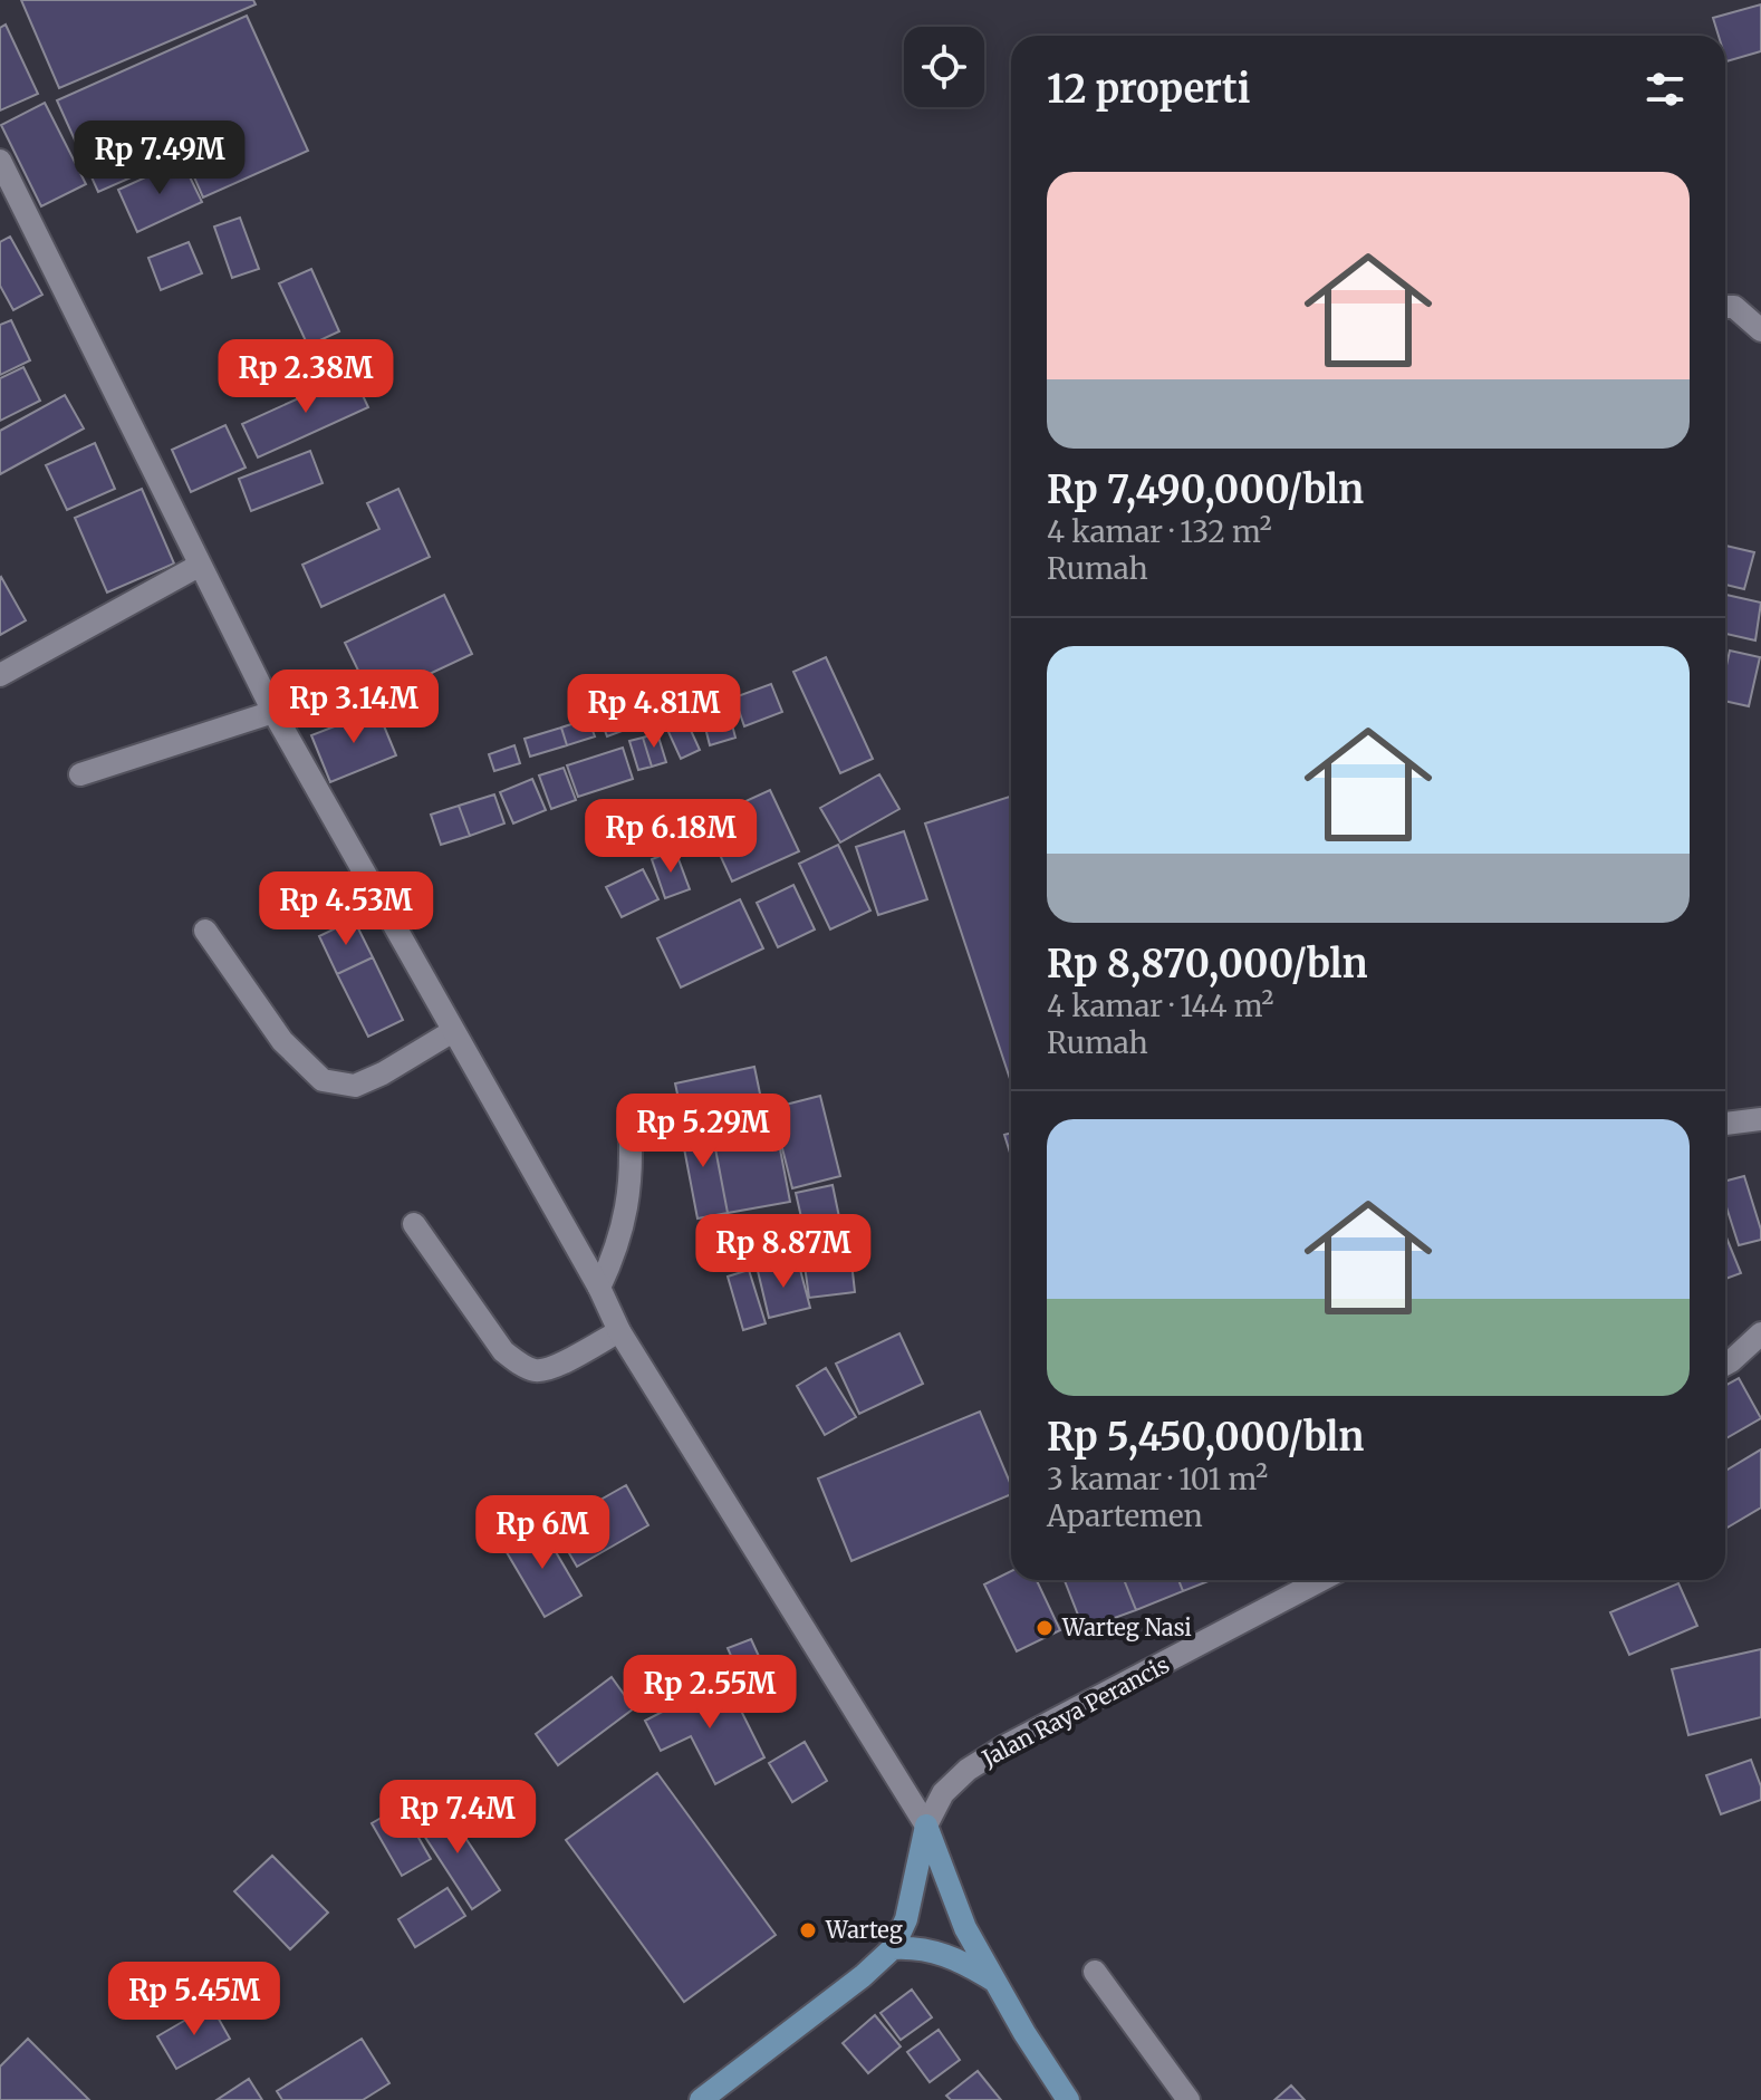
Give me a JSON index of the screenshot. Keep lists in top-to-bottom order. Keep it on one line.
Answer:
{"streets":{"main road":["Jalan Raya Perancis"]},"places":["Warteg Nasi","Warteg"],"page":{"heading":"12 properti","price":["Rp 7.49M","Rp 2.38M","Rp 3.14M","Rp 4.81M","Rp 6.18M","Rp 4.53M","Rp 5.29M","Rp 8.87M","Rp 6M","Rp 2.55M","Rp 7.4M","Rp 5.45M"],"list":[{"name":"Rp 7,490,000/bln","note":"4 kamar · 132 m² · Rumah"},{"name":"Rp 8,870,000/bln","note":"4 kamar · 144 m² · Rumah"},{"name":"Rp 5,450,000/bln","note":"3 kamar · 101 m² · Apartemen"}]}}
